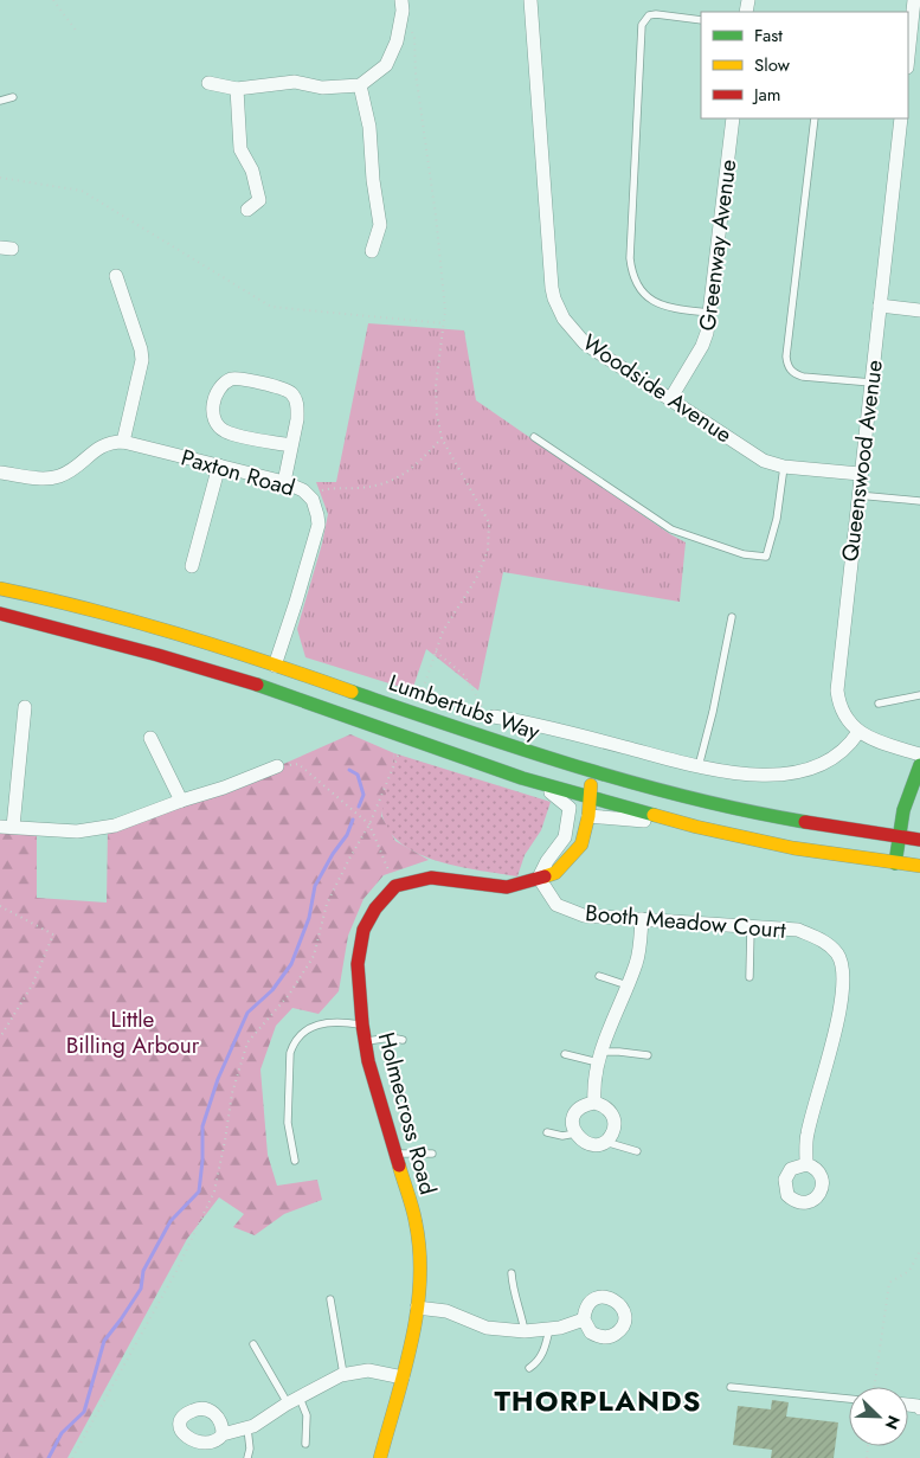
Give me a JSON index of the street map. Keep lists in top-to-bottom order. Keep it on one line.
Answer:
{"streets":{"main road":["Lumbertubs Way","Holmecross Road"],"street":["Greenway Avenue","Woodside Avenue","Queenswood Avenue","Paxton Road","Booth Meadow Court"]},"crossings":[["Greenway Avenue","Woodside Avenue"],["Woodside Avenue","Queenswood Avenue"],["Queenswood Avenue","Lumbertubs Way"],["Paxton Road","Lumbertubs Way"]],"districts":["THORPLANDS"],"parks":["Little Billing Arbour"],"legend":["Fast","Slow","Jam"],"north":"bottom right"}
